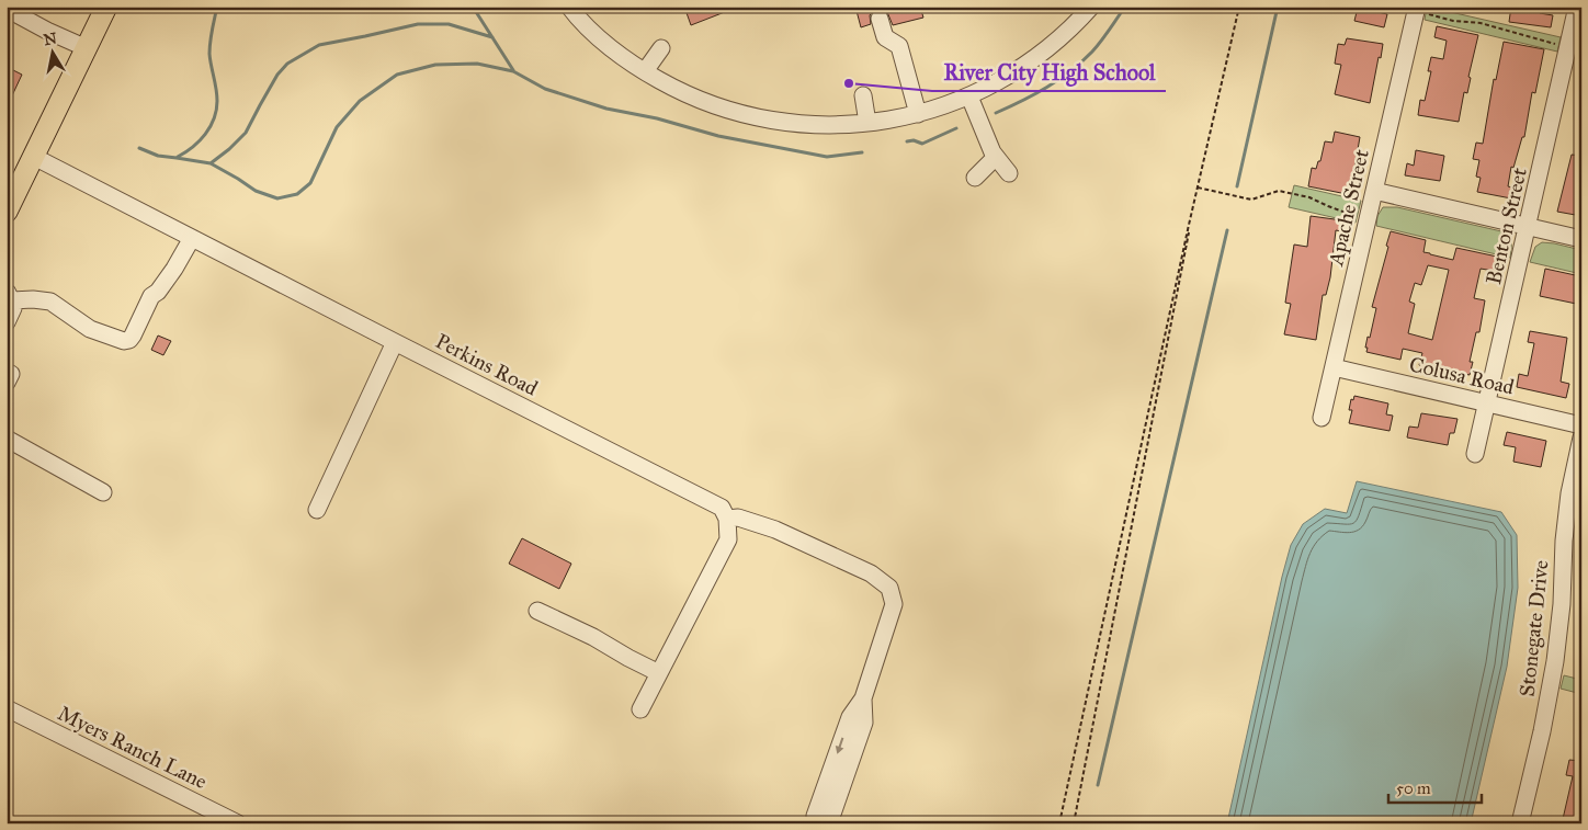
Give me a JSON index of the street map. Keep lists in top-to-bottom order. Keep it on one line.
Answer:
{"streets":{"street":["Apache Street","Benton Street","Perkins Road","Colusa Road","Stonegate Drive","Myers Ranch Lane"]},"crossings":[["Apache Street","Colusa Road"],["Benton Street","Colusa Road"]],"places":["River City High School"],"scale_bar":"50 m","north":"top"}
